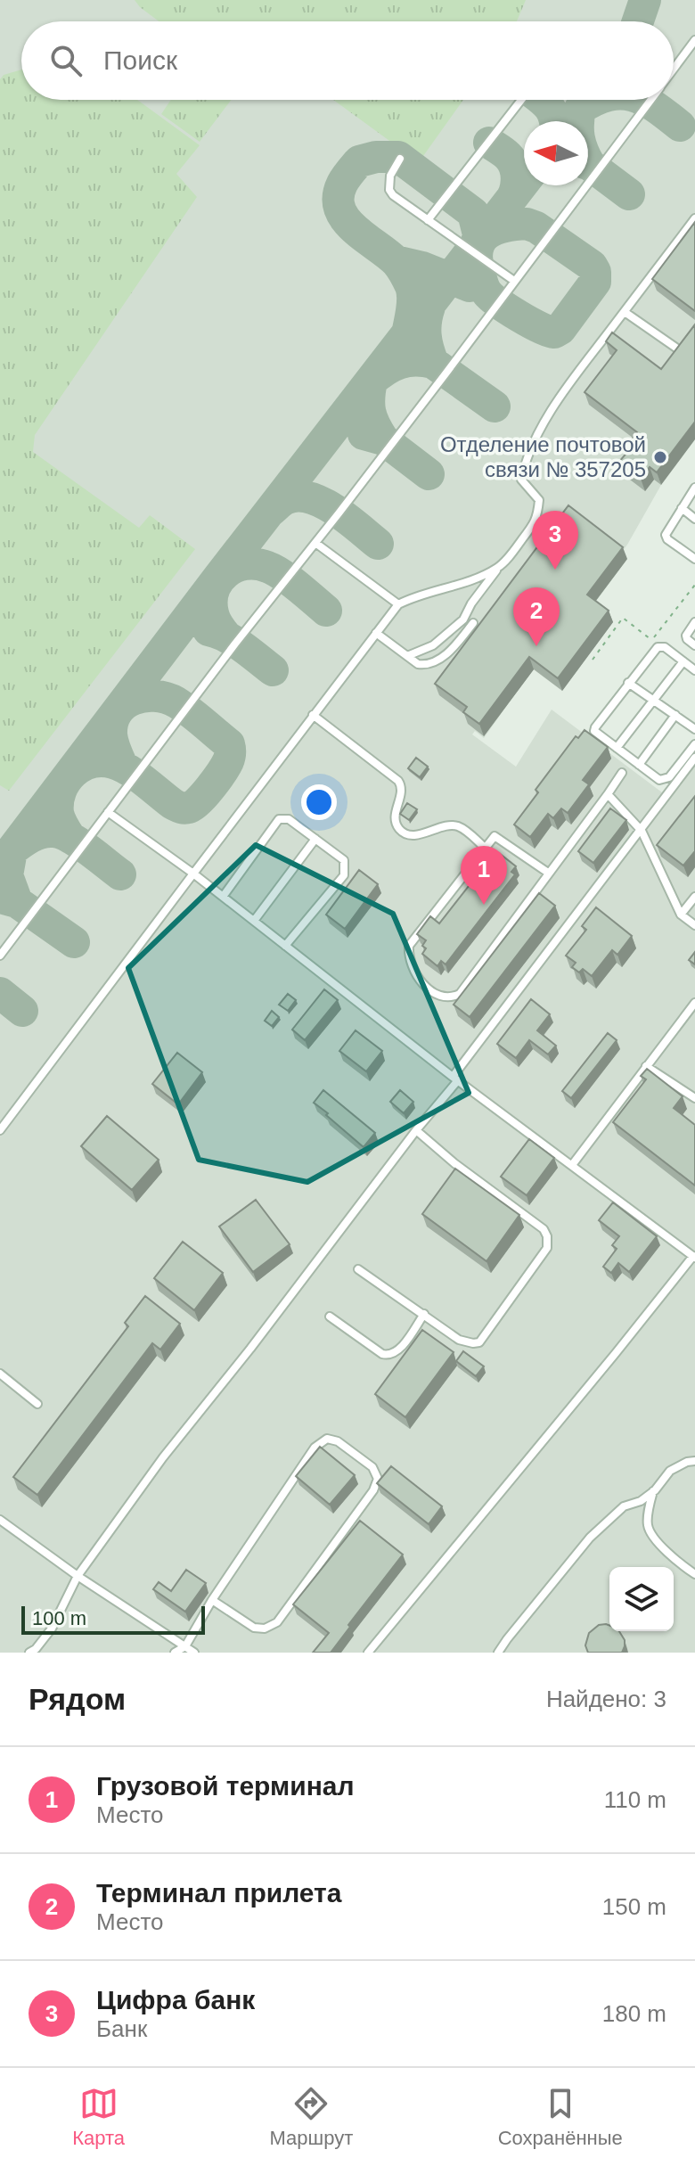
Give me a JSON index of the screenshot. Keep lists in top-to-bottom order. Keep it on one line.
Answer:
{"places":["Отделение почтовой связи № 357205"],"scale_bar":"100 m","north":"left","page":{"search":"Поиск","pins":["3","2","1"],"scale":"100 m","heading":["Рядом","Найдено: 3"],"list":[{"mark":"1","name":"Грузовой терминал","note":"Место","value":"110 m"},{"mark":"2","name":"Терминал прилета","note":"Место","value":"150 m"},{"mark":"3","name":"Цифра банк","note":"Банк","value":"180 m"}],"nav":["Карта","Маршрут","Сохранённые"]}}
